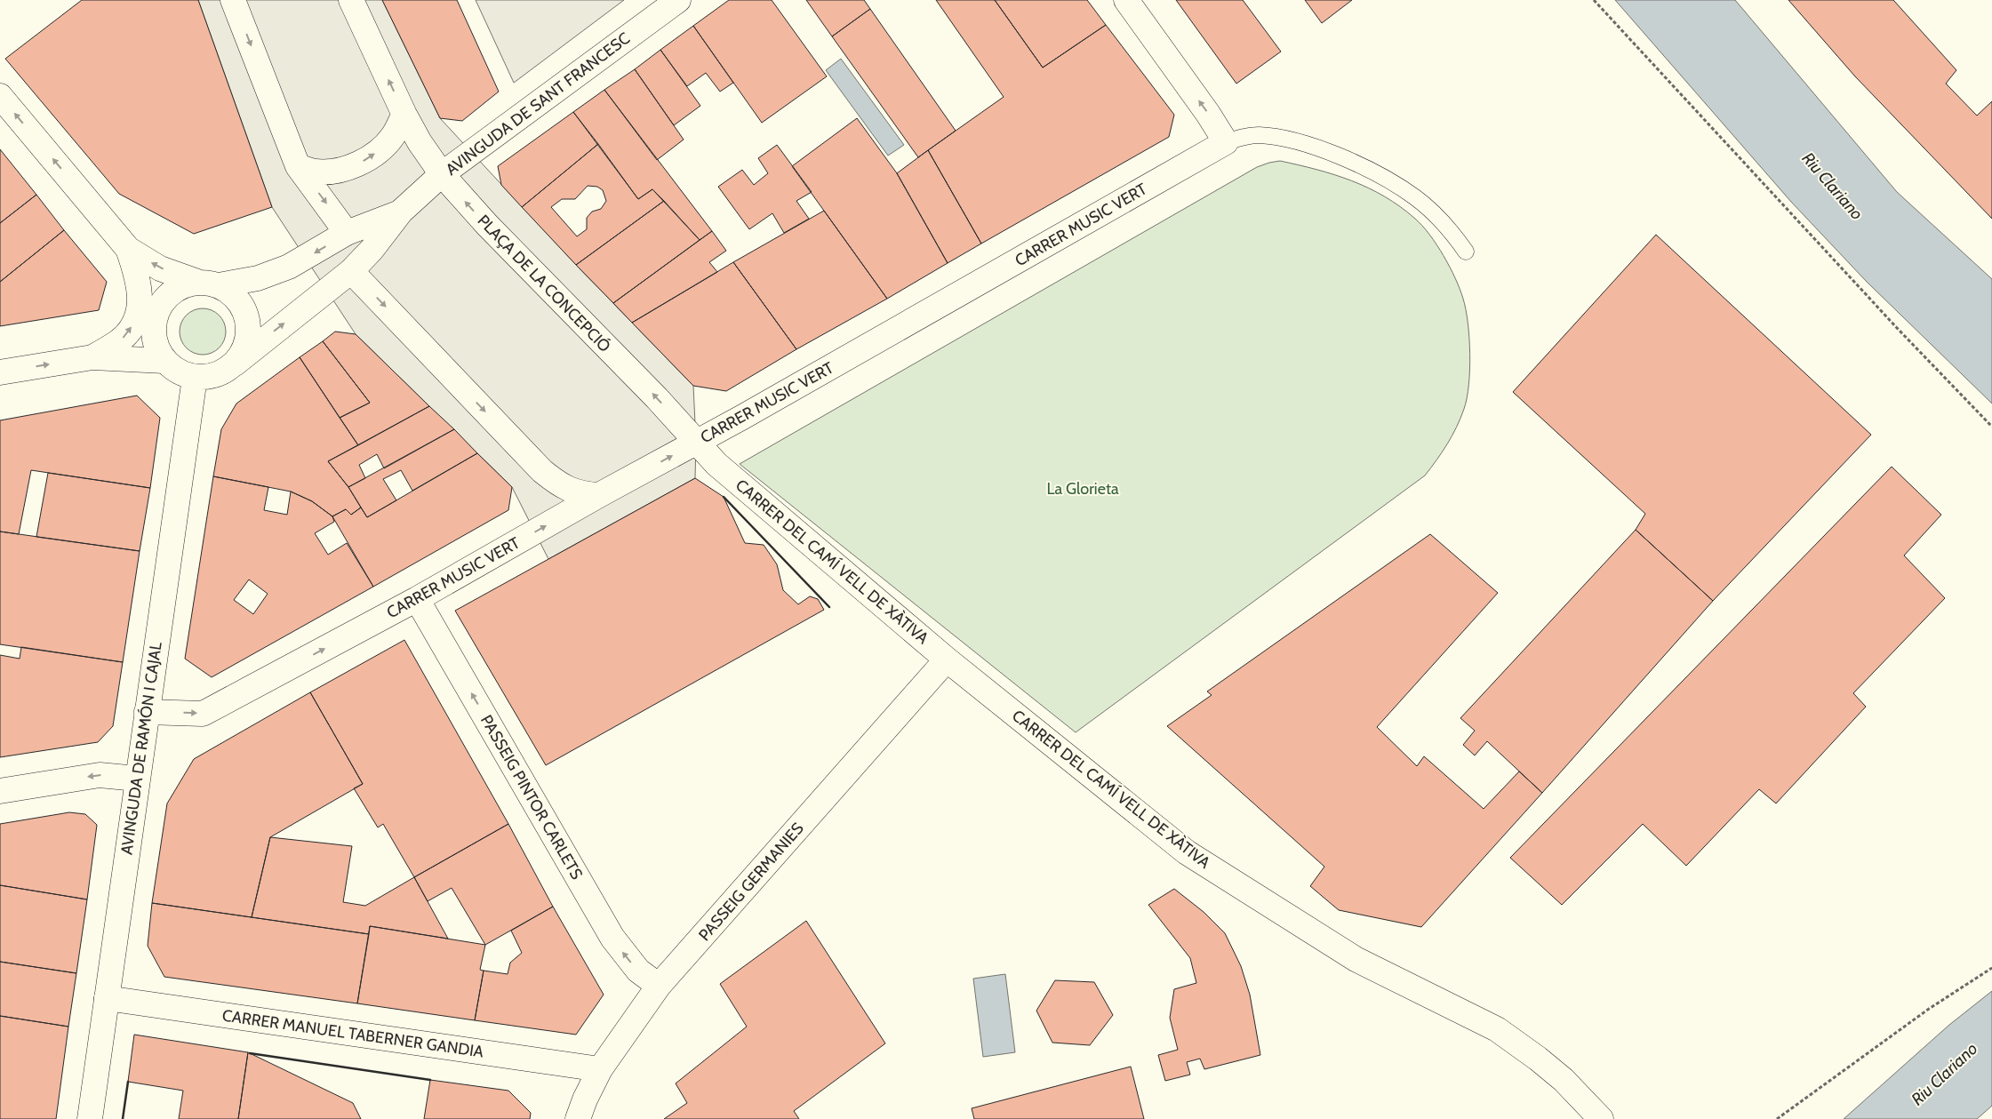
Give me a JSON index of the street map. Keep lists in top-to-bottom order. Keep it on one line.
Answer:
{"streets":{"street":["AVINGUDA DE SANT FRANCESC","CARRER MUSIC VERT","PLAÇA DE LA CONCEPCIÓ","CARRER DEL CAMÍ VELL DE XÀTIVA","AVINGUDA DE RAMÓN I CAJAL","PASSEIG PINTOR CARLETS","PASSEIG GERMANIES","CARRER MANUEL TABERNER GANDIA"]},"crossings":[["AVINGUDA DE SANT FRANCESC","PLAÇA DE LA CONCEPCIÓ"],["AVINGUDA DE SANT FRANCESC","AVINGUDA DE RAMÓN I CAJAL"],["CARRER MUSIC VERT","PLAÇA DE LA CONCEPCIÓ"],["CARRER MUSIC VERT","CARRER DEL CAMÍ VELL DE XÀTIVA"],["CARRER MUSIC VERT","AVINGUDA DE RAMÓN I CAJAL"],["CARRER MUSIC VERT","PASSEIG PINTOR CARLETS"],["PLAÇA DE LA CONCEPCIÓ","CARRER DEL CAMÍ VELL DE XÀTIVA"],["CARRER DEL CAMÍ VELL DE XÀTIVA","PASSEIG GERMANIES"],["AVINGUDA DE RAMÓN I CAJAL","CARRER MANUEL TABERNER GANDIA"],["PASSEIG PINTOR CARLETS","PASSEIG GERMANIES"],["PASSEIG GERMANIES","CARRER MANUEL TABERNER GANDIA"]],"one_way":["CARRER MUSIC VERT","PASSEIG PINTOR CARLETS"],"water":["Riu Clariano"],"parks":["La Glorieta"]}
